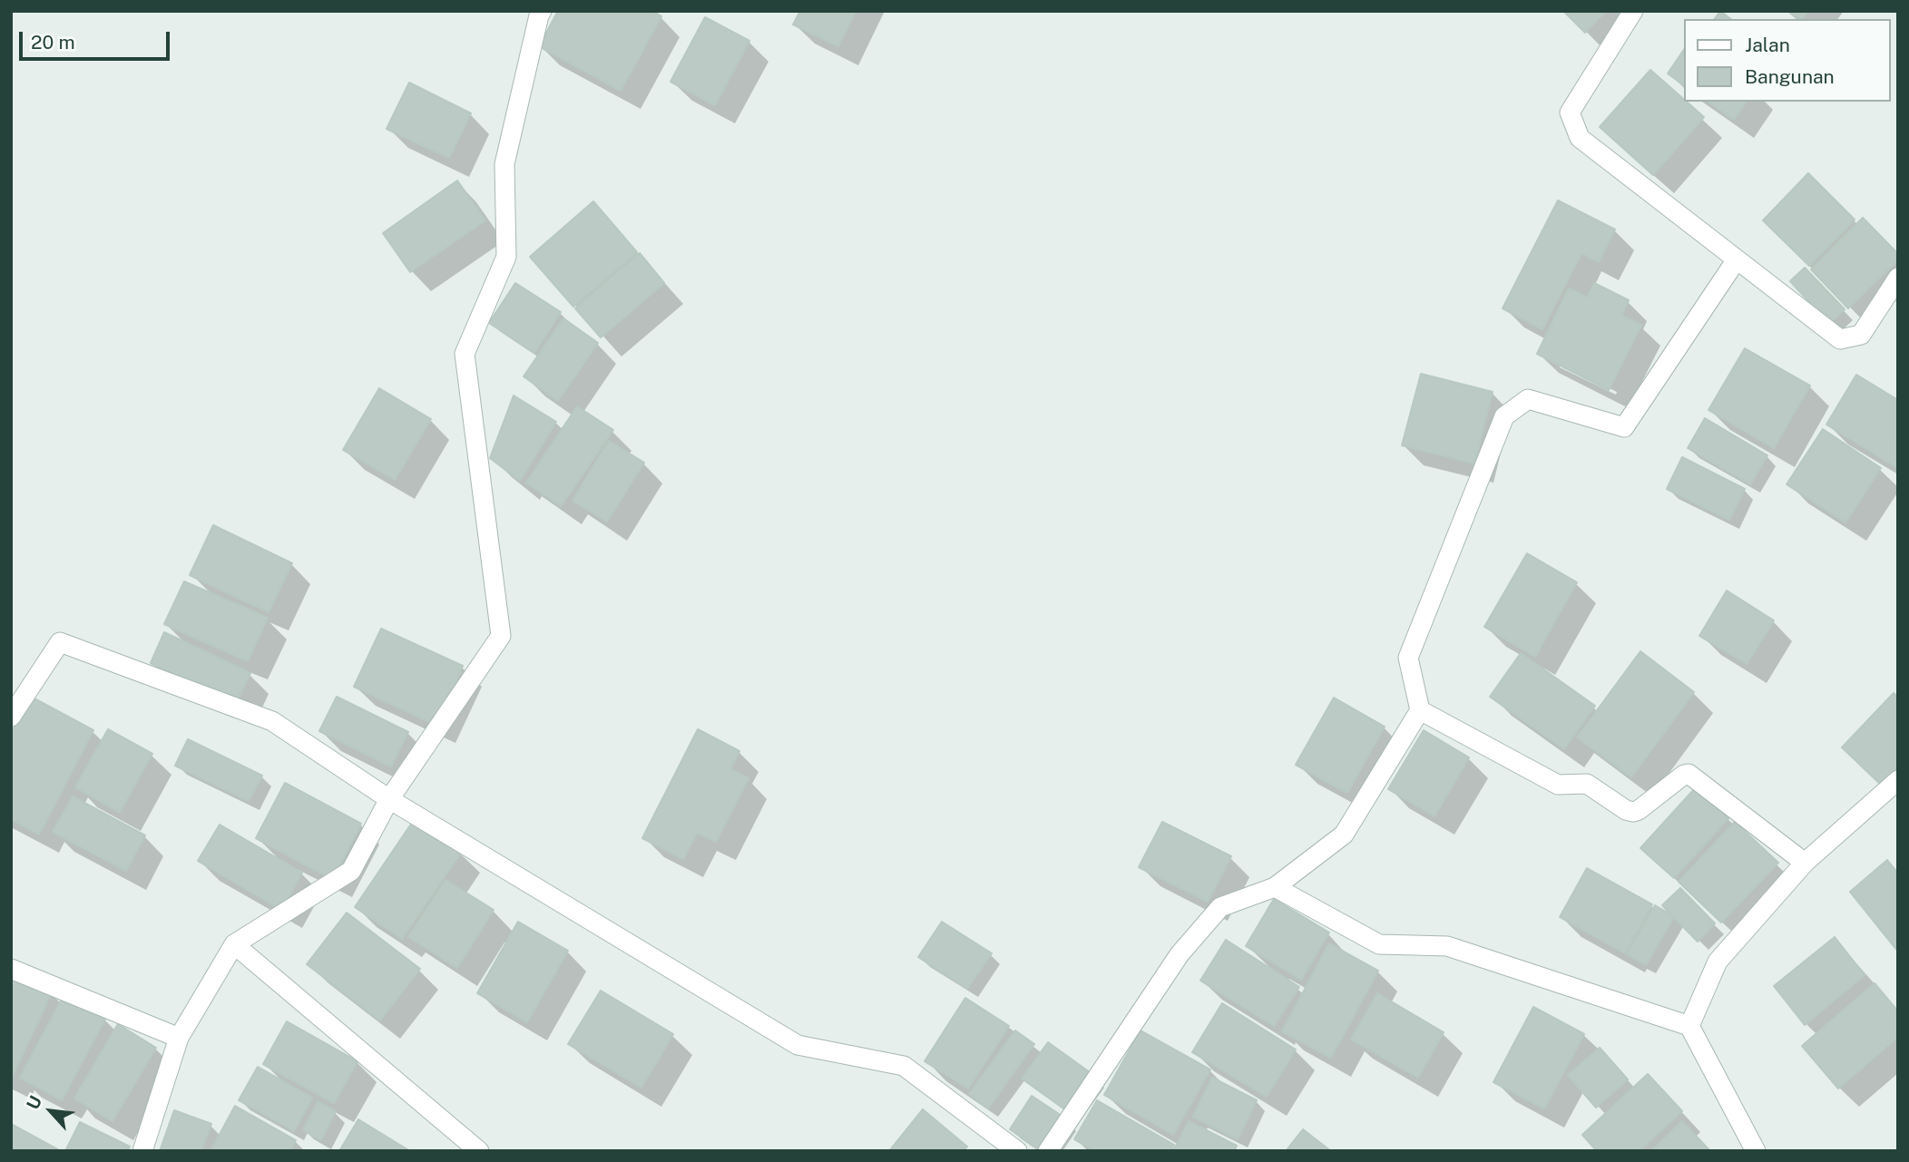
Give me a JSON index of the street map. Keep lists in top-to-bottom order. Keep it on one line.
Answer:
{"legend":["Jalan","Bangunan"],"scale_bar":"20 m","north":"top left"}
